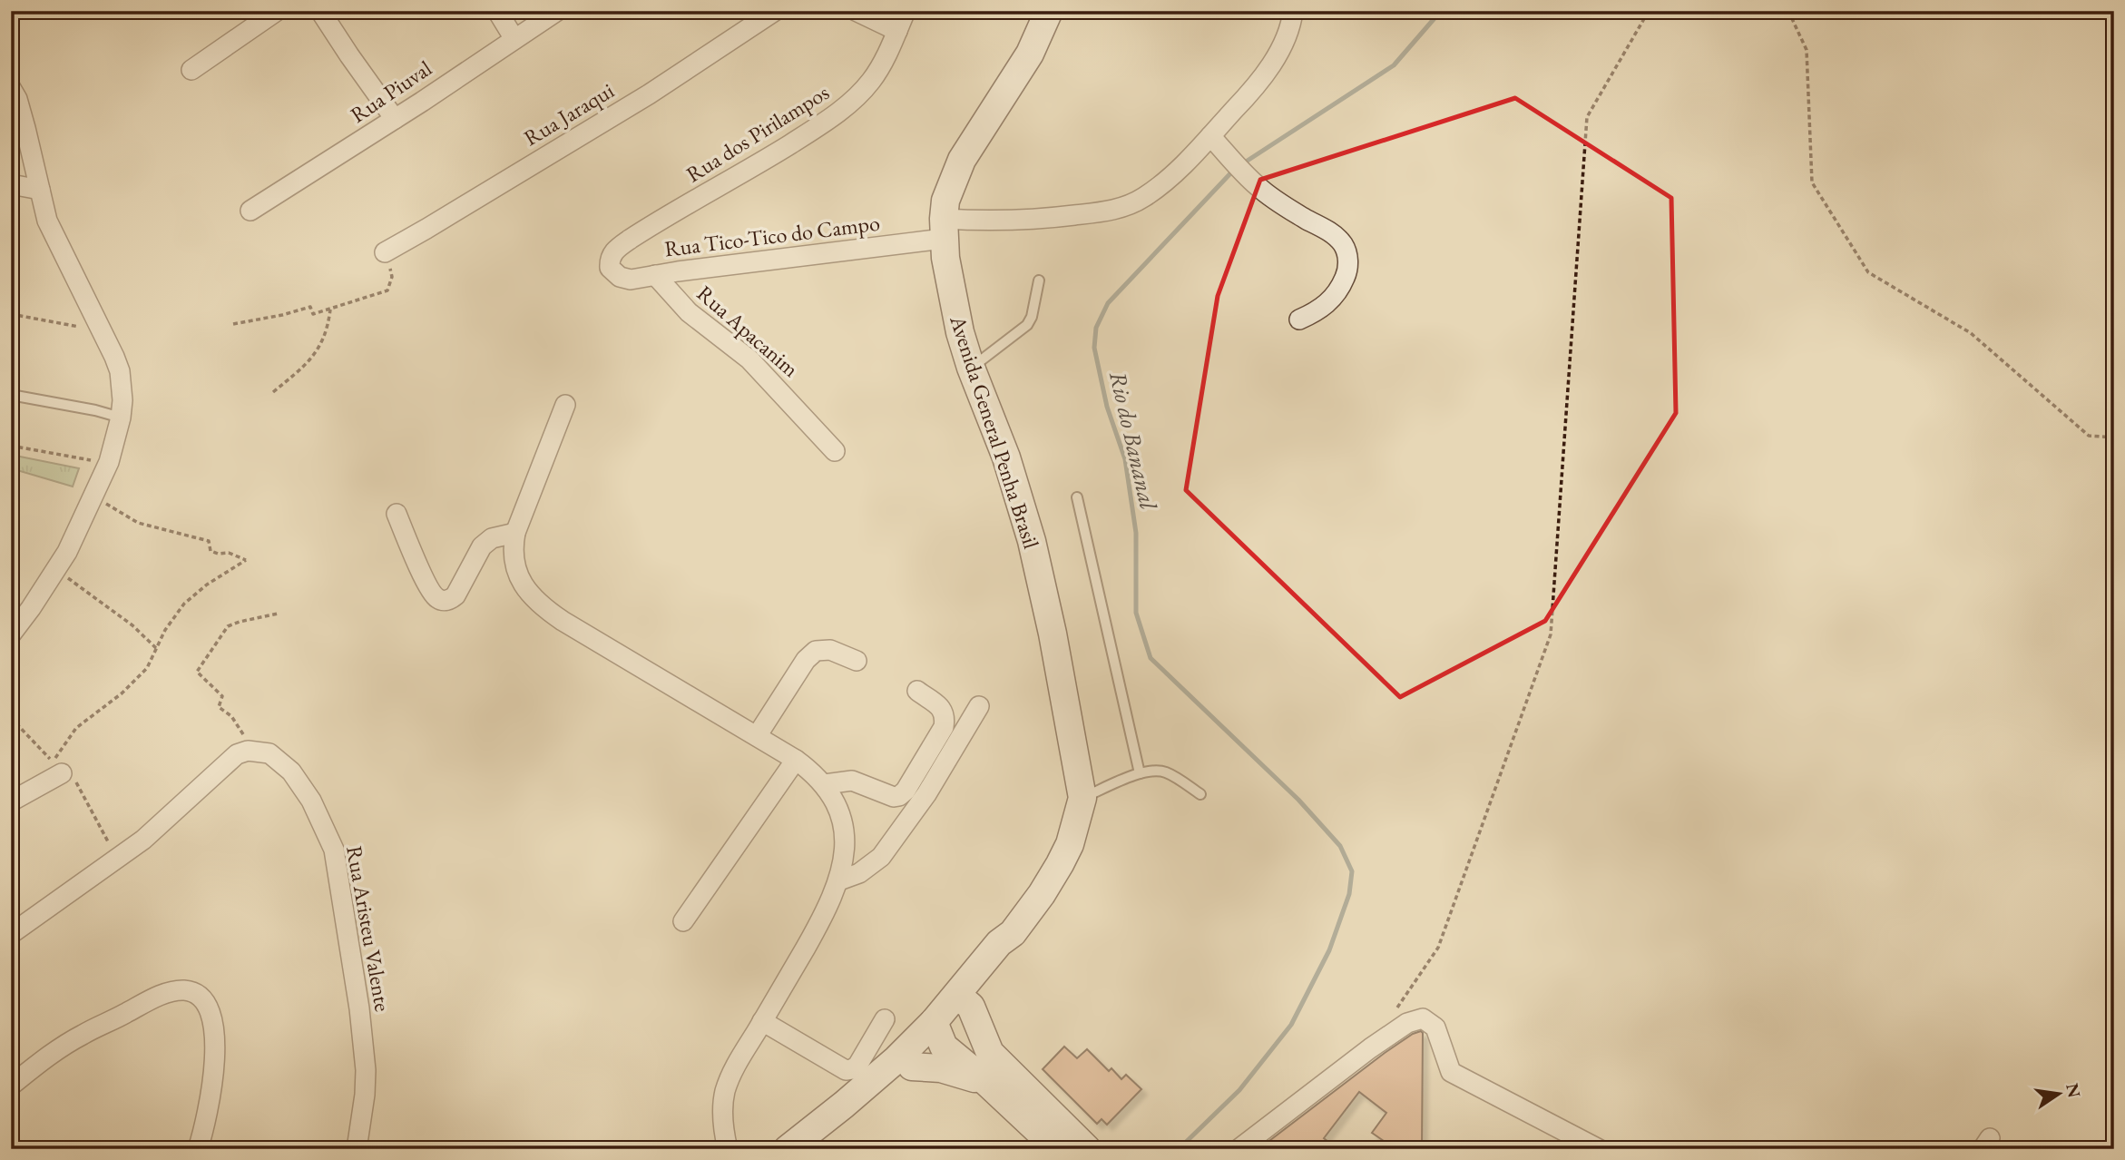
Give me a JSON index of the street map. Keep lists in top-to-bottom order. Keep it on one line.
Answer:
{"streets":{"main road":["Avenida General Penha Brasil"],"street":["Rua Piuval","Rua Jaraqui","Rua dos Pirilampos","Rua Tico-Tico do Campo","Rua Apacanim","Rua Aristeu Valente"]},"crossings":[["Rua dos Pirilampos","Rua Tico-Tico do Campo"],["Rua Tico-Tico do Campo","Rua Apacanim"],["Rua Tico-Tico do Campo","Avenida General Penha Brasil"]],"water":["Rio do Bananal"],"north":"right"}
